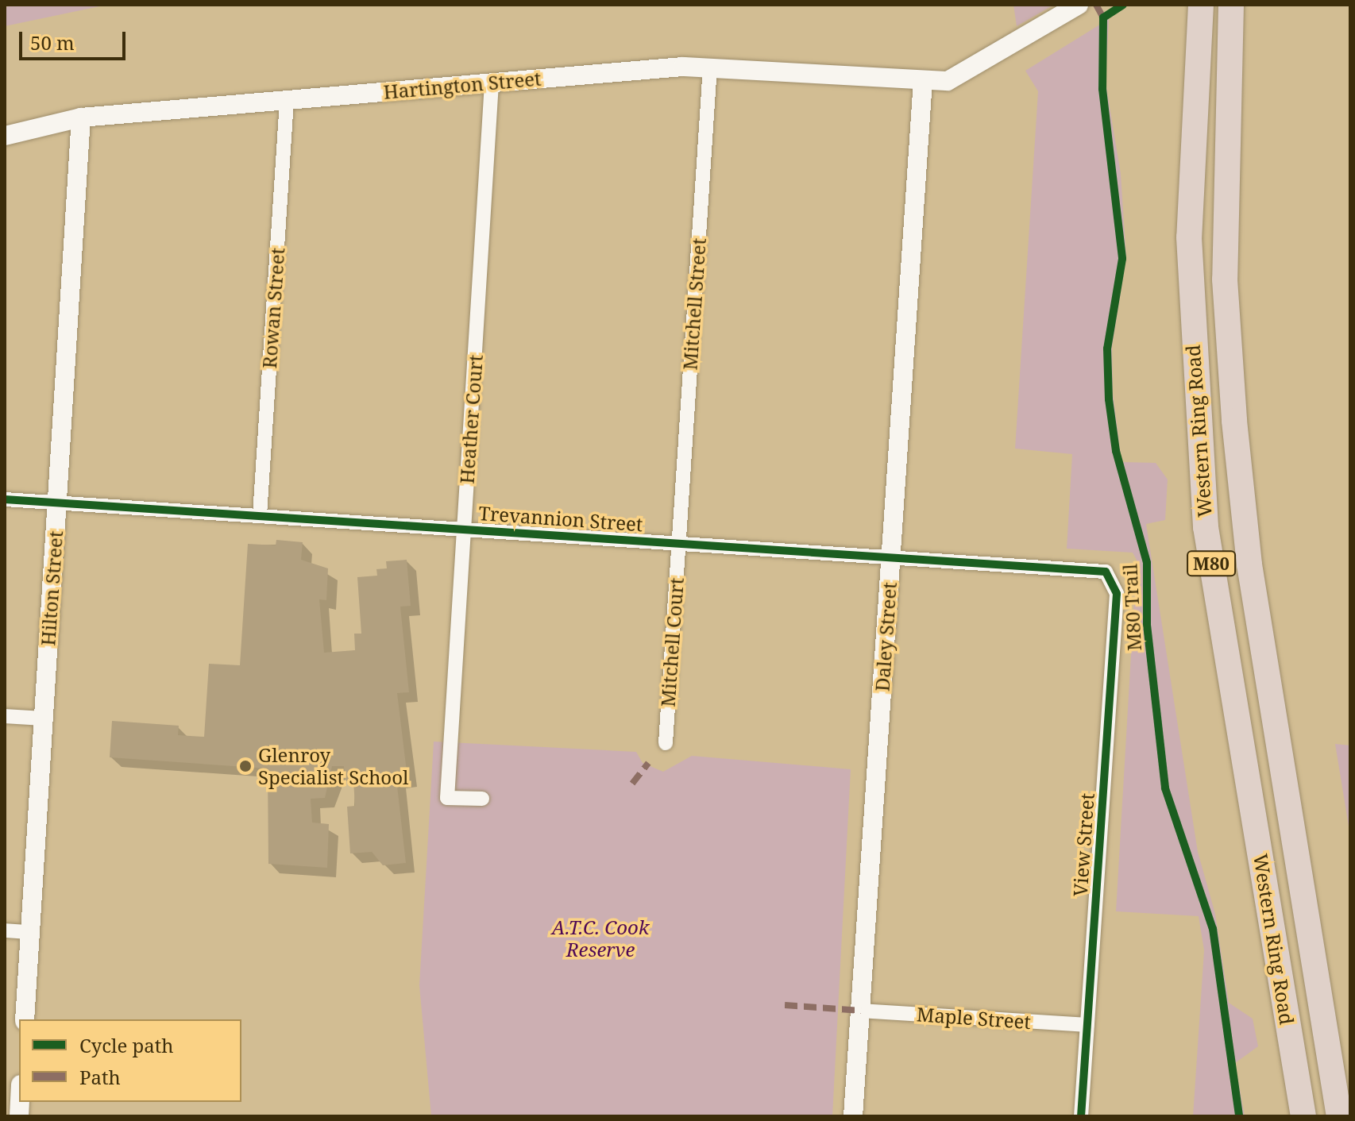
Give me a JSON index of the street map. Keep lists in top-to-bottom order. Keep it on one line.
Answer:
{"streets":{"highway":["Western Ring Road","M80"],"street":["Hartington Street","Mitchell Street","Rowan Street","Heather Court","Trevannion Street","Hilton Street","Daley Street","Mitchell Court","View Street","Maple Street"],"cycle path":["M80 Trail"]},"crossings":[["Hartington Street","Mitchell Street"],["Hartington Street","Rowan Street"],["Hartington Street","Heather Court"],["Hartington Street","Hilton Street"],["Hartington Street","Daley Street"],["Mitchell Street","Trevannion Street"],["Mitchell Street","Mitchell Court"],["Rowan Street","Trevannion Street"],["Heather Court","Trevannion Street"],["Trevannion Street","Hilton Street"],["Trevannion Street","Daley Street"],["Trevannion Street","Mitchell Court"],["Trevannion Street","View Street"],["Daley Street","Maple Street"],["View Street","Maple Street"]],"parks":["A.T.C. Cook Reserve"],"places":["Glenroy Specialist School"],"legend":["Cycle path","Path"],"scale_bar":"50 m"}
